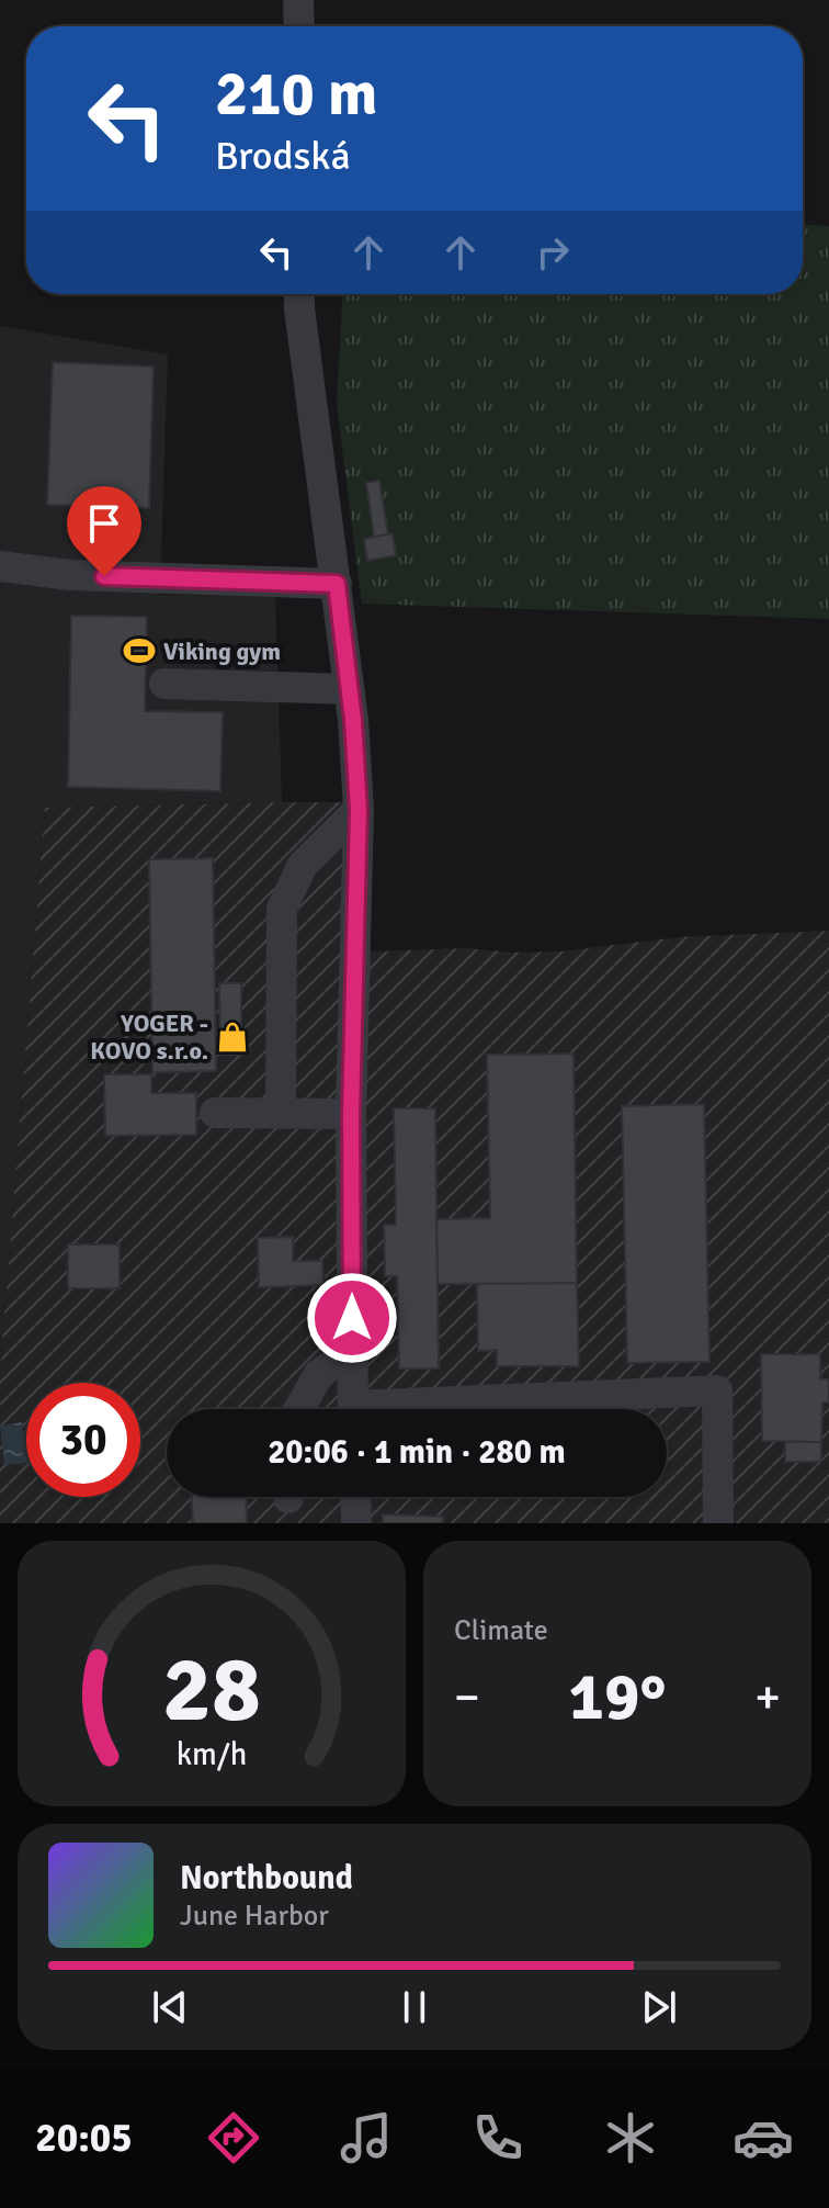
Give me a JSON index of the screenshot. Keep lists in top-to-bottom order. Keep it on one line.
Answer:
{"places":{"sports":["Viking gym"],"shop":["YOGER - KOVO s.r.o."]},"page":{"turn":["210 m","Brodská"],"limit":"30","trip":"20:06 · 1 min · 280 m","tile":"Climate","heat":["−","19°","+"],"song":["Northbound","June Harbor"],"tabs":"20:05","gauge":["28","km/h"]}}
